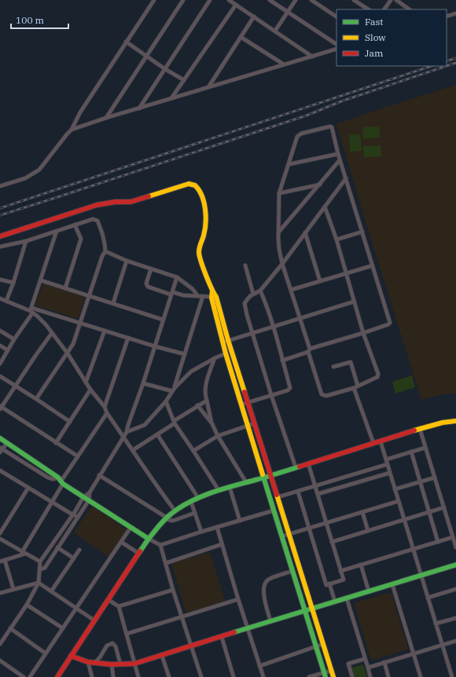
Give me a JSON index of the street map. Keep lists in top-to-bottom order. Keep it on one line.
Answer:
{"legend":["Fast","Slow","Jam"],"scale_bar":"100 m"}
